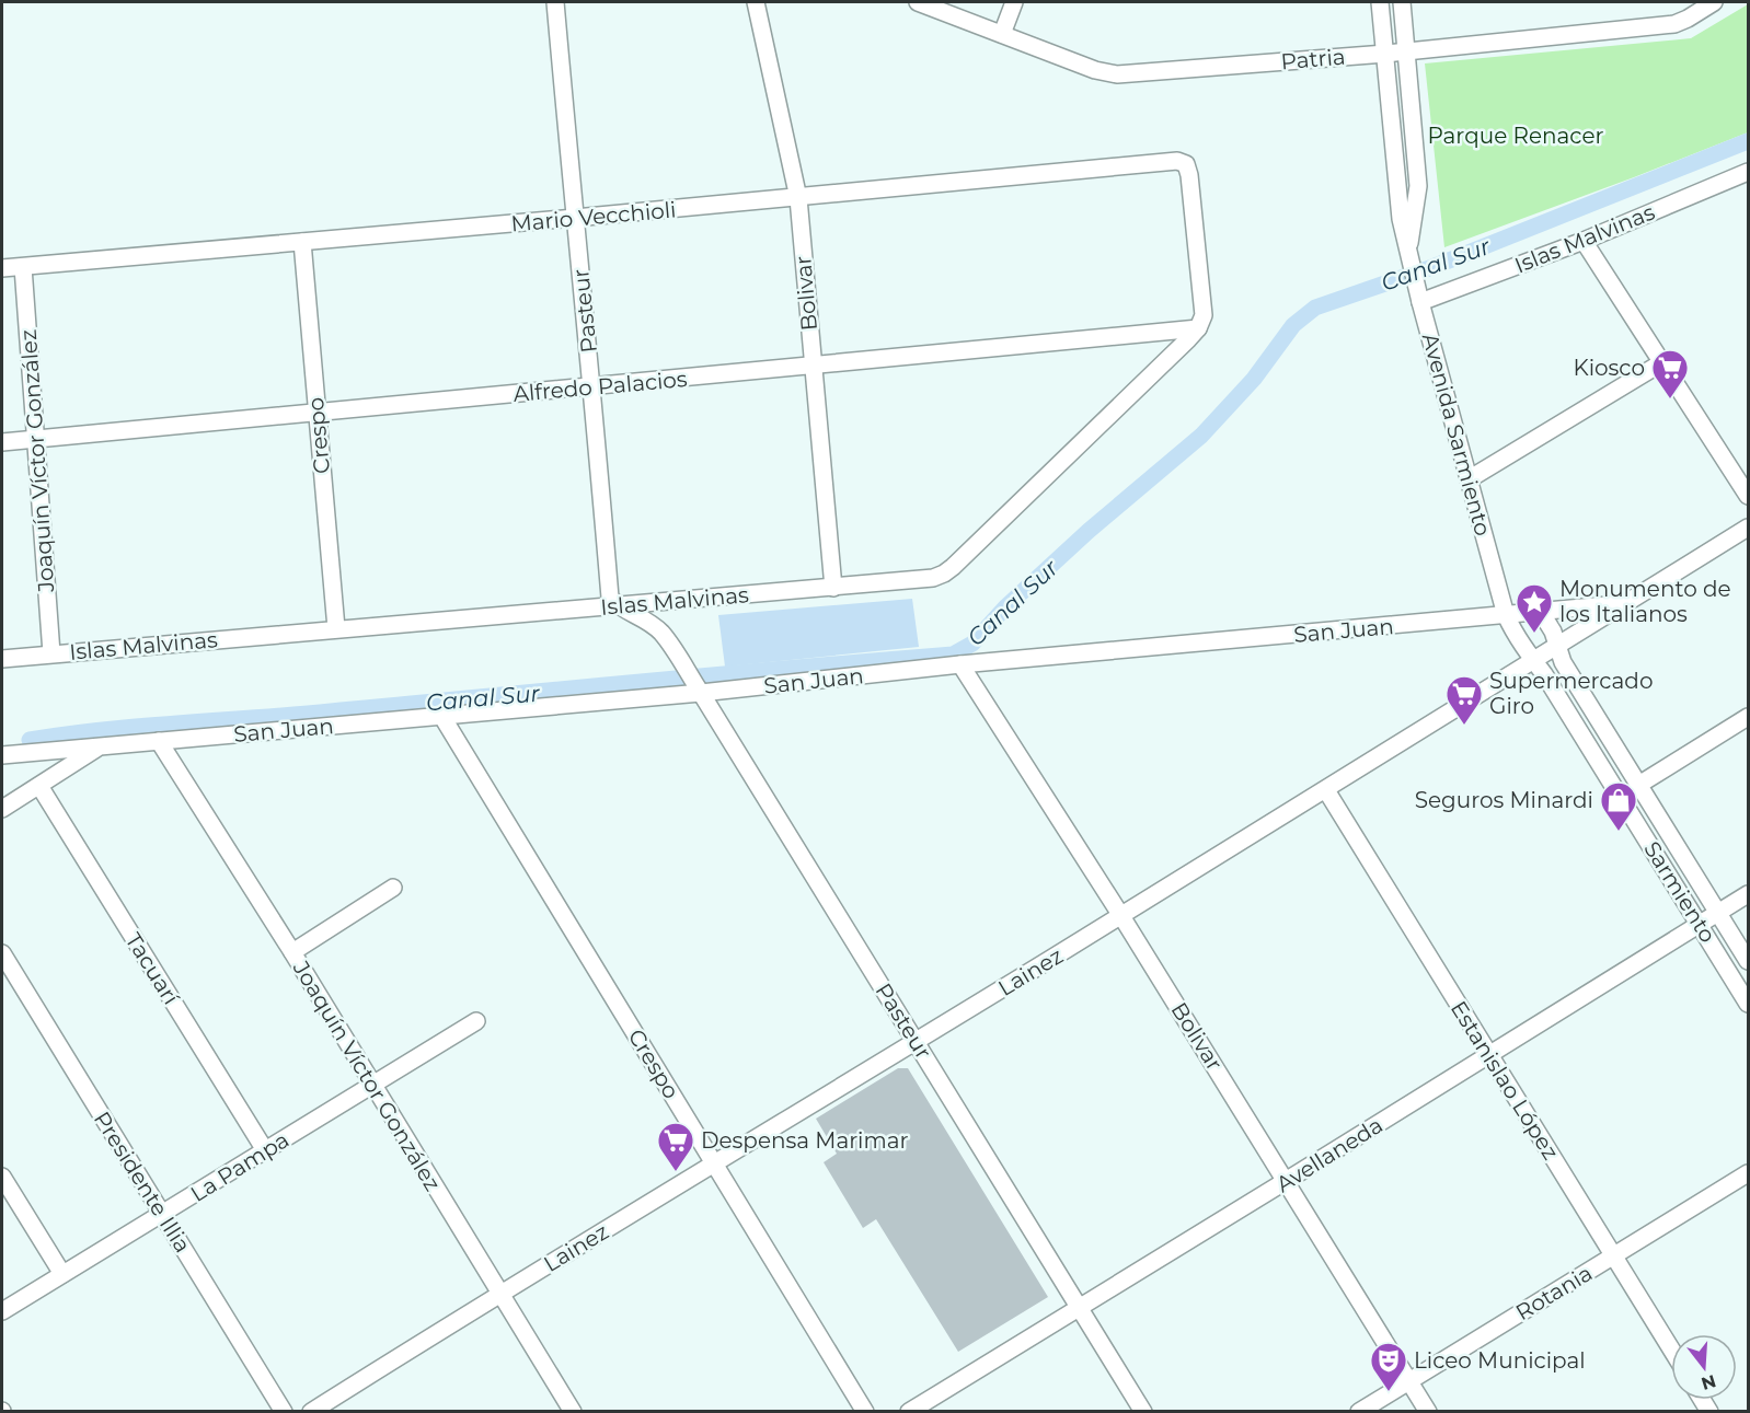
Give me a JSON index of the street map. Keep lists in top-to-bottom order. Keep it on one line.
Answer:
{"streets":{"street":["Patria","Mario Vecchioli","Islas Malvinas","Bolivar","Pasteur","Alfredo Palacios","Avenida Sarmiento","Crespo","Joaquín Víctor González","San Juan","Sarmiento","Tacuarí","Lainez","Estanislao López","Avellaneda","La Pampa","Presidente Illia","Rotania"]},"crossings":[["Patria","Avenida Sarmiento"],["Mario Vecchioli","Islas Malvinas"],["Mario Vecchioli","Bolivar"],["Mario Vecchioli","Pasteur"],["Mario Vecchioli","Alfredo Palacios"],["Mario Vecchioli","Crespo"],["Mario Vecchioli","Joaquín Víctor González"],["Islas Malvinas","Bolivar"],["Islas Malvinas","Pasteur"],["Islas Malvinas","Alfredo Palacios"],["Islas Malvinas","Avenida Sarmiento"],["Islas Malvinas","Crespo"],["Islas Malvinas","Joaquín Víctor González"],["Bolivar","Alfredo Palacios"],["Bolivar","San Juan"],["Bolivar","Lainez"],["Bolivar","Avellaneda"],["Bolivar","Rotania"],["Pasteur","Alfredo Palacios"],["Pasteur","San Juan"],["Pasteur","Lainez"],["Pasteur","Avellaneda"],["Alfredo Palacios","Crespo"],["Alfredo Palacios","Joaquín Víctor González"],["Avenida Sarmiento","San Juan"],["Avenida Sarmiento","Sarmiento"],["Crespo","San Juan"],["Crespo","Lainez"],["Joaquín Víctor González","San Juan"],["Joaquín Víctor González","Lainez"],["Joaquín Víctor González","La Pampa"],["San Juan","Sarmiento"],["San Juan","Lainez"],["Sarmiento","Lainez"],["Sarmiento","Avellaneda"],["Tacuarí","La Pampa"],["Lainez","Estanislao López"],["Estanislao López","Avellaneda"],["Estanislao López","Rotania"],["La Pampa","Presidente Illia"]],"water":["Canal Sur"],"parks":["Parque Renacer"],"places":{"supermarket":["Kiosco","Supermercado Giro","Despensa Marimar"],"place":["Monumento de los Italianos"],"shop":["Seguros Minardi"],"theatre":["Liceo Municipal"]},"north":"bottom"}
